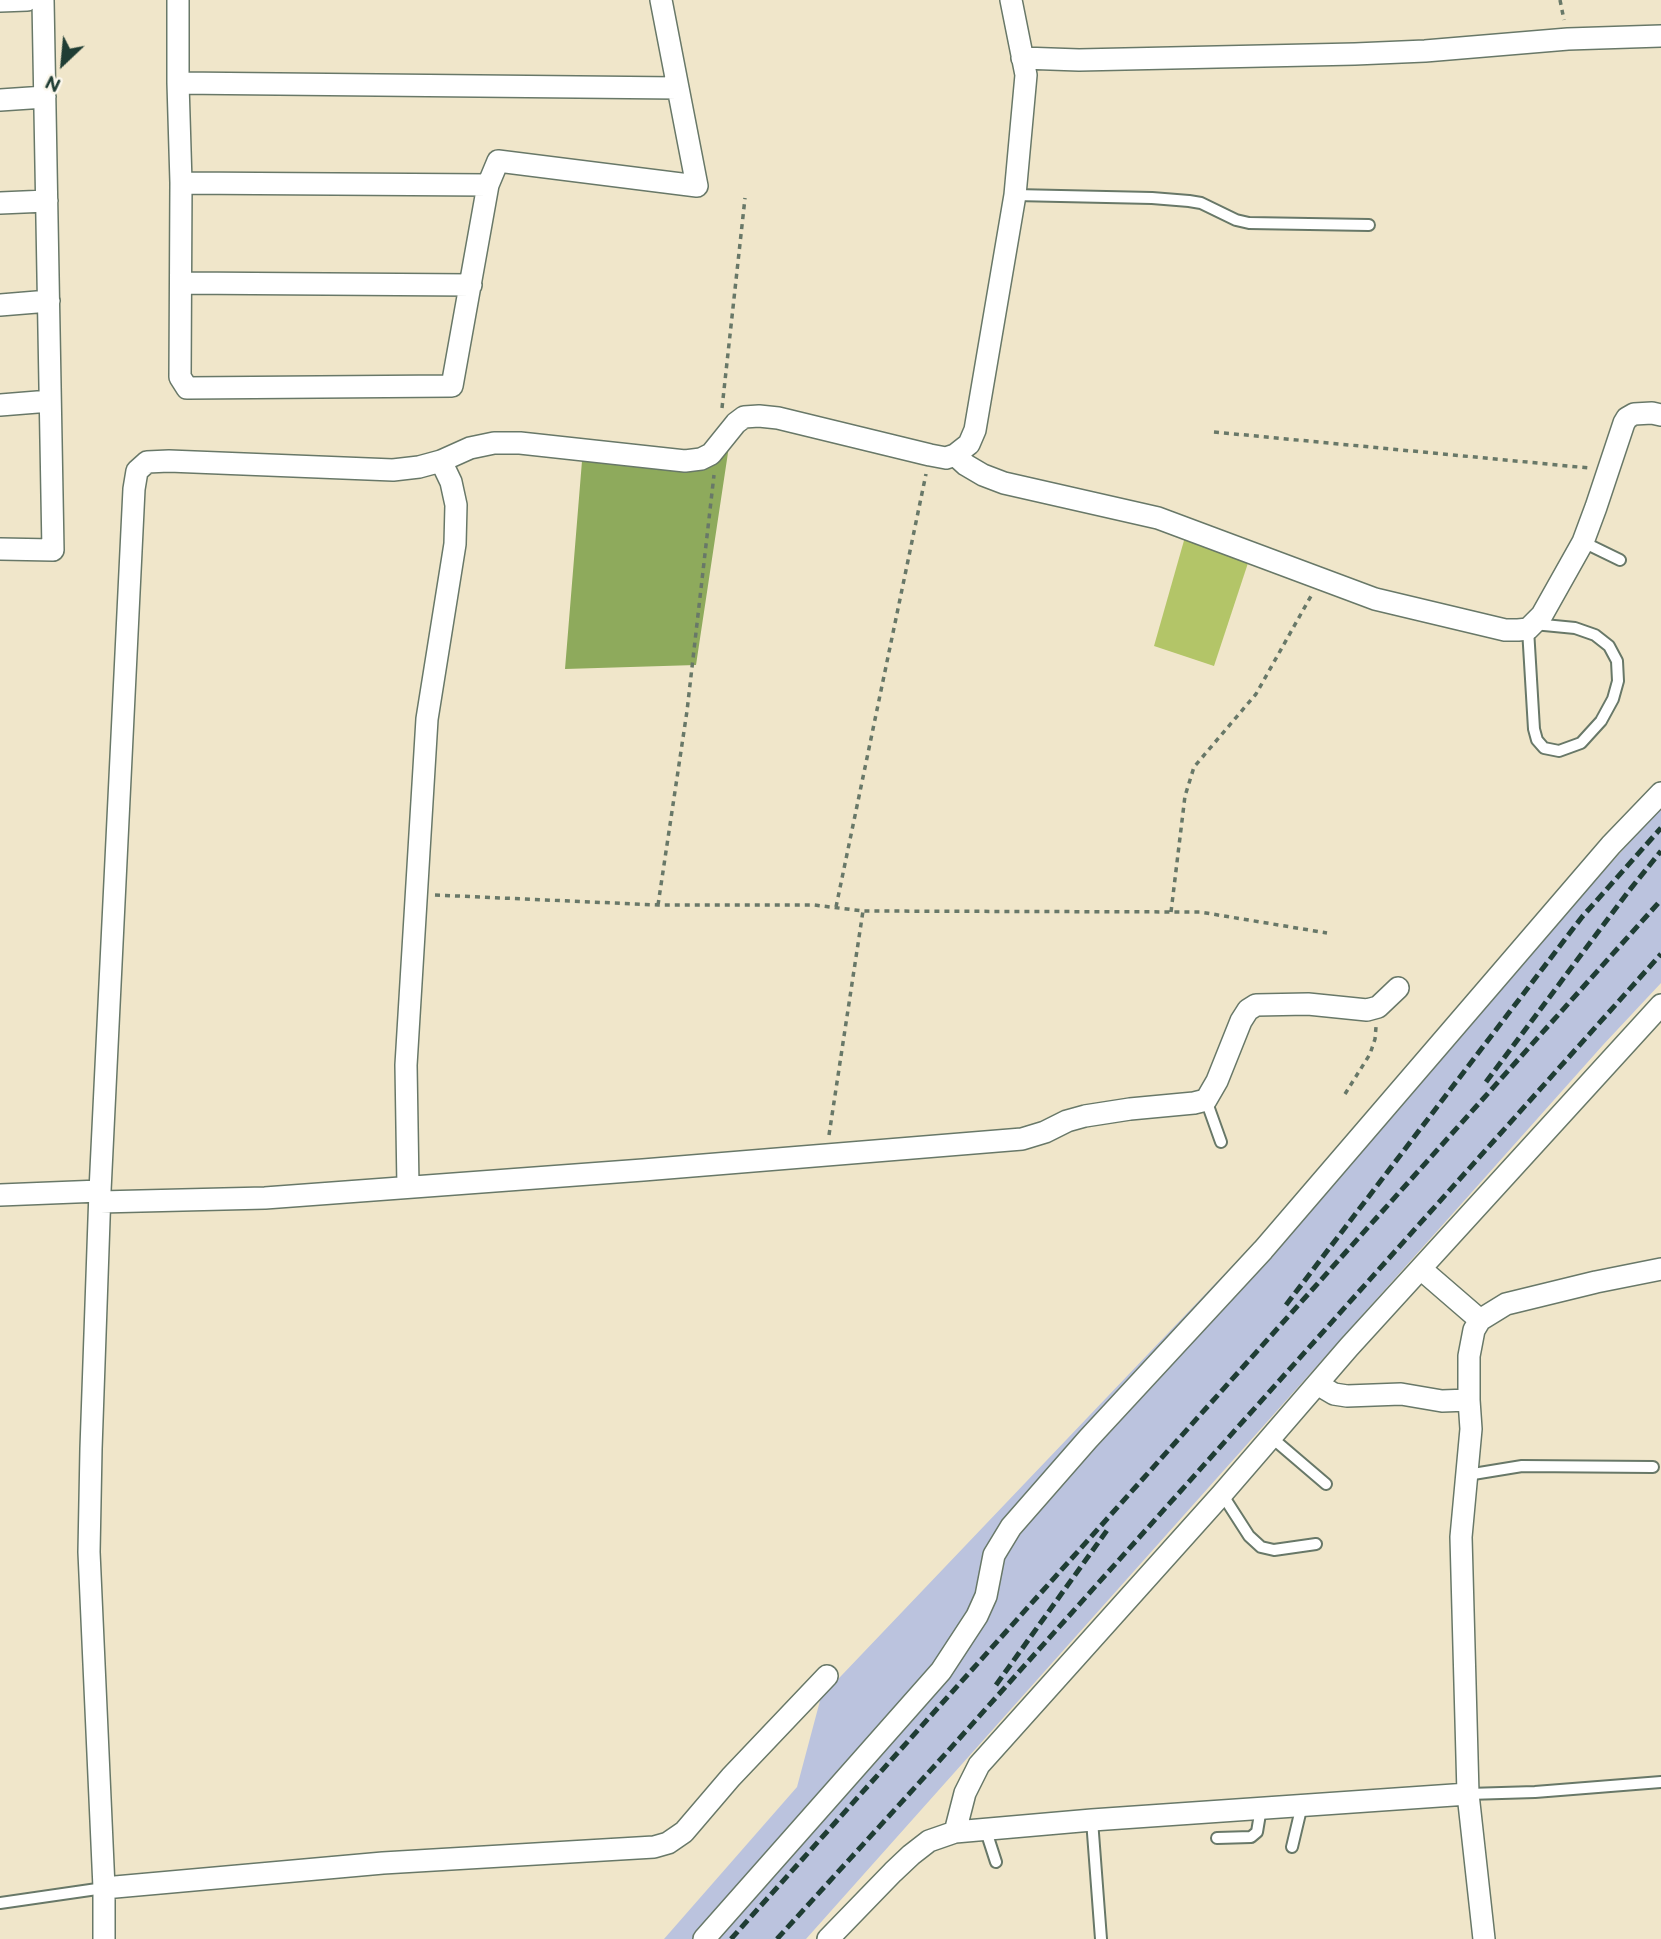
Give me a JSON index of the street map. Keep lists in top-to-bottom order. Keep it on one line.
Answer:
{"north":"bottom left"}
